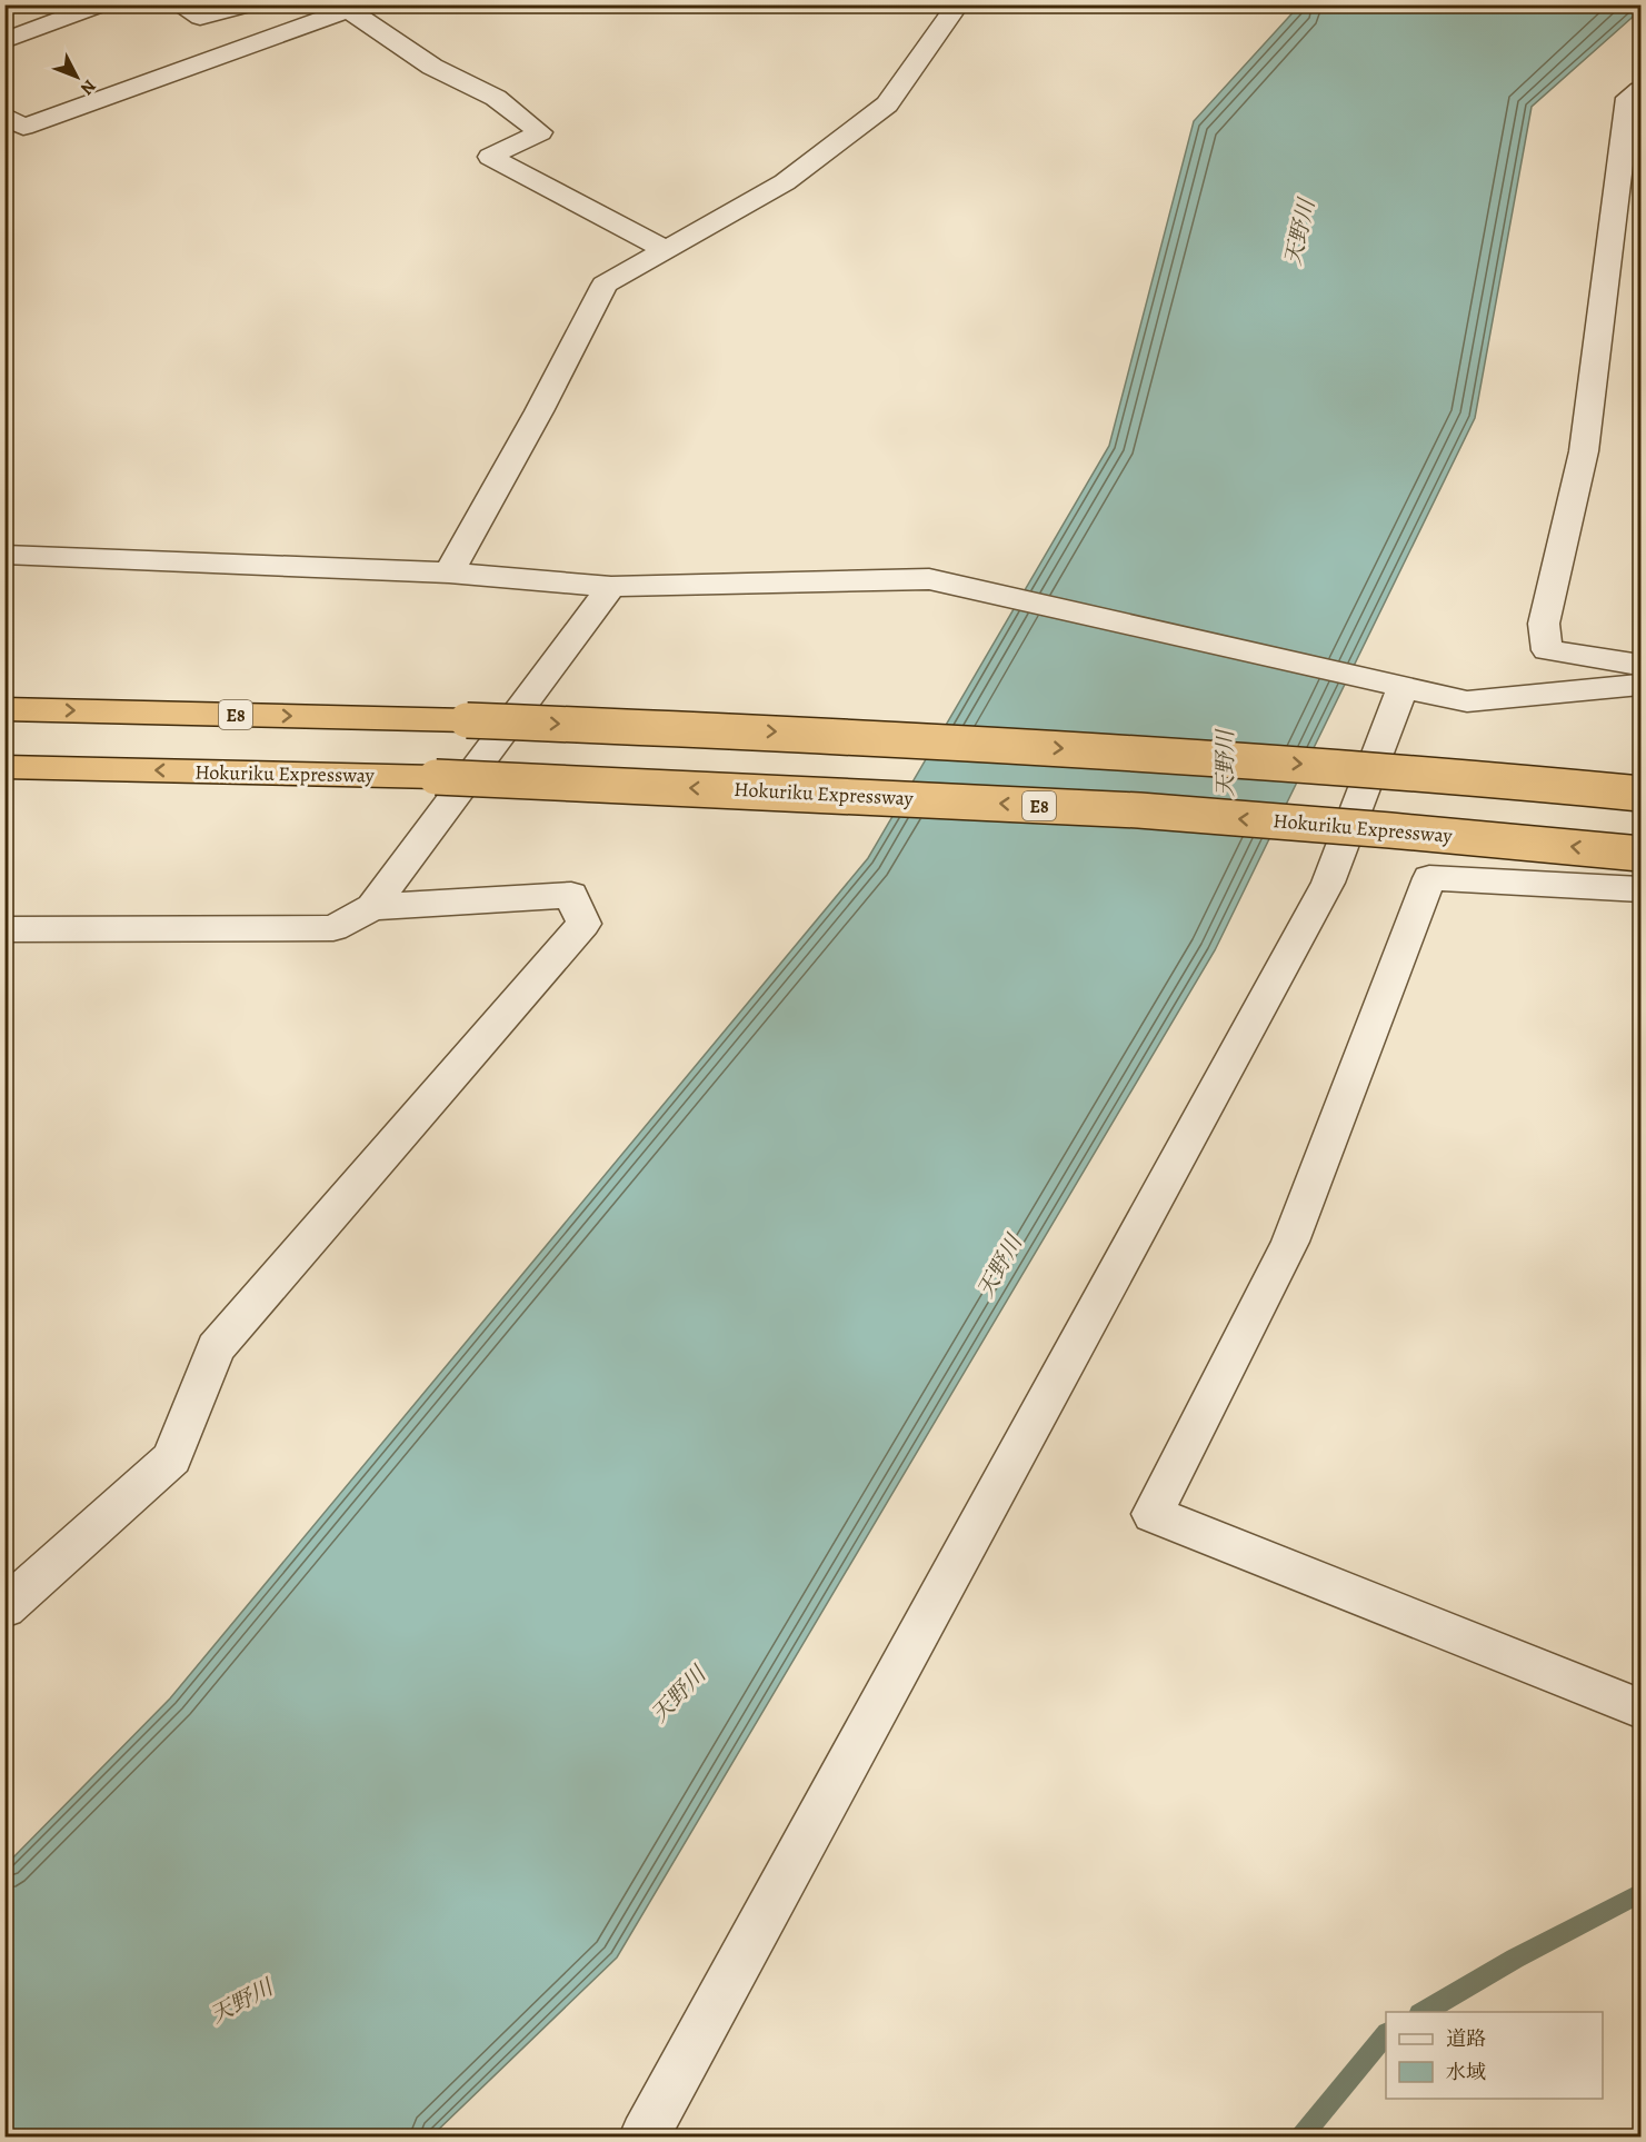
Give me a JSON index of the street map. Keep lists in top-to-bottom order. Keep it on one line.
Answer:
{"streets":{"highway":["E8","Hokuriku Expressway"]},"water":["天野川"],"legend":["道路","水域"],"north":"bottom right"}
